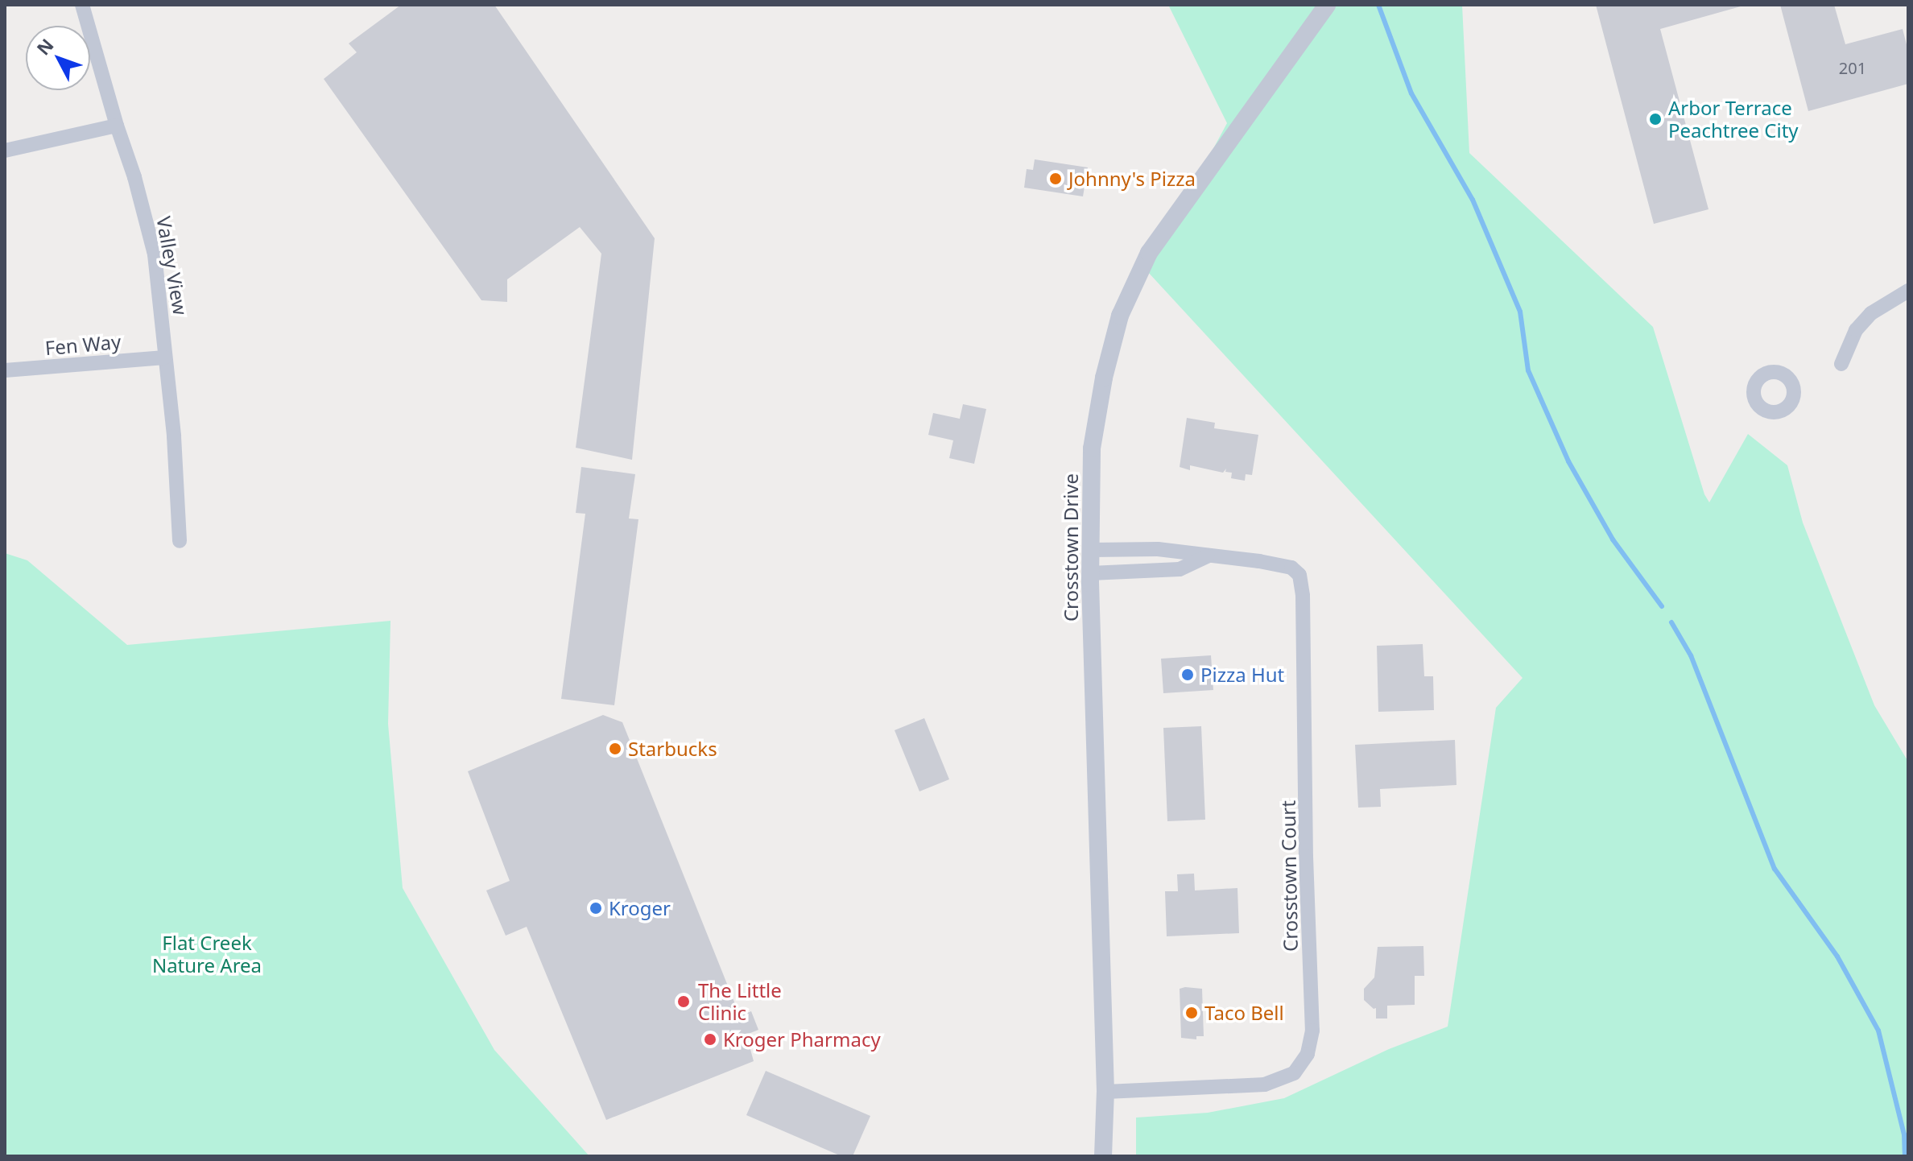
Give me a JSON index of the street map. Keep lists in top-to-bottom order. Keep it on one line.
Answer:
{"streets":{"street":["Valley View","Fen Way","Crosstown Drive","Crosstown Court"]},"crossings":[["Valley View","Fen Way"],["Crosstown Drive","Crosstown Court"]],"parks":["Flat Creek Nature Area"],"places":["Arbor Terrace Peachtree City","Johnny's Pizza","Pizza Hut","Starbucks","Kroger","The Little Clinic","Taco Bell","Kroger Pharmacy"],"house_numbers":["201"],"north":"top left"}
